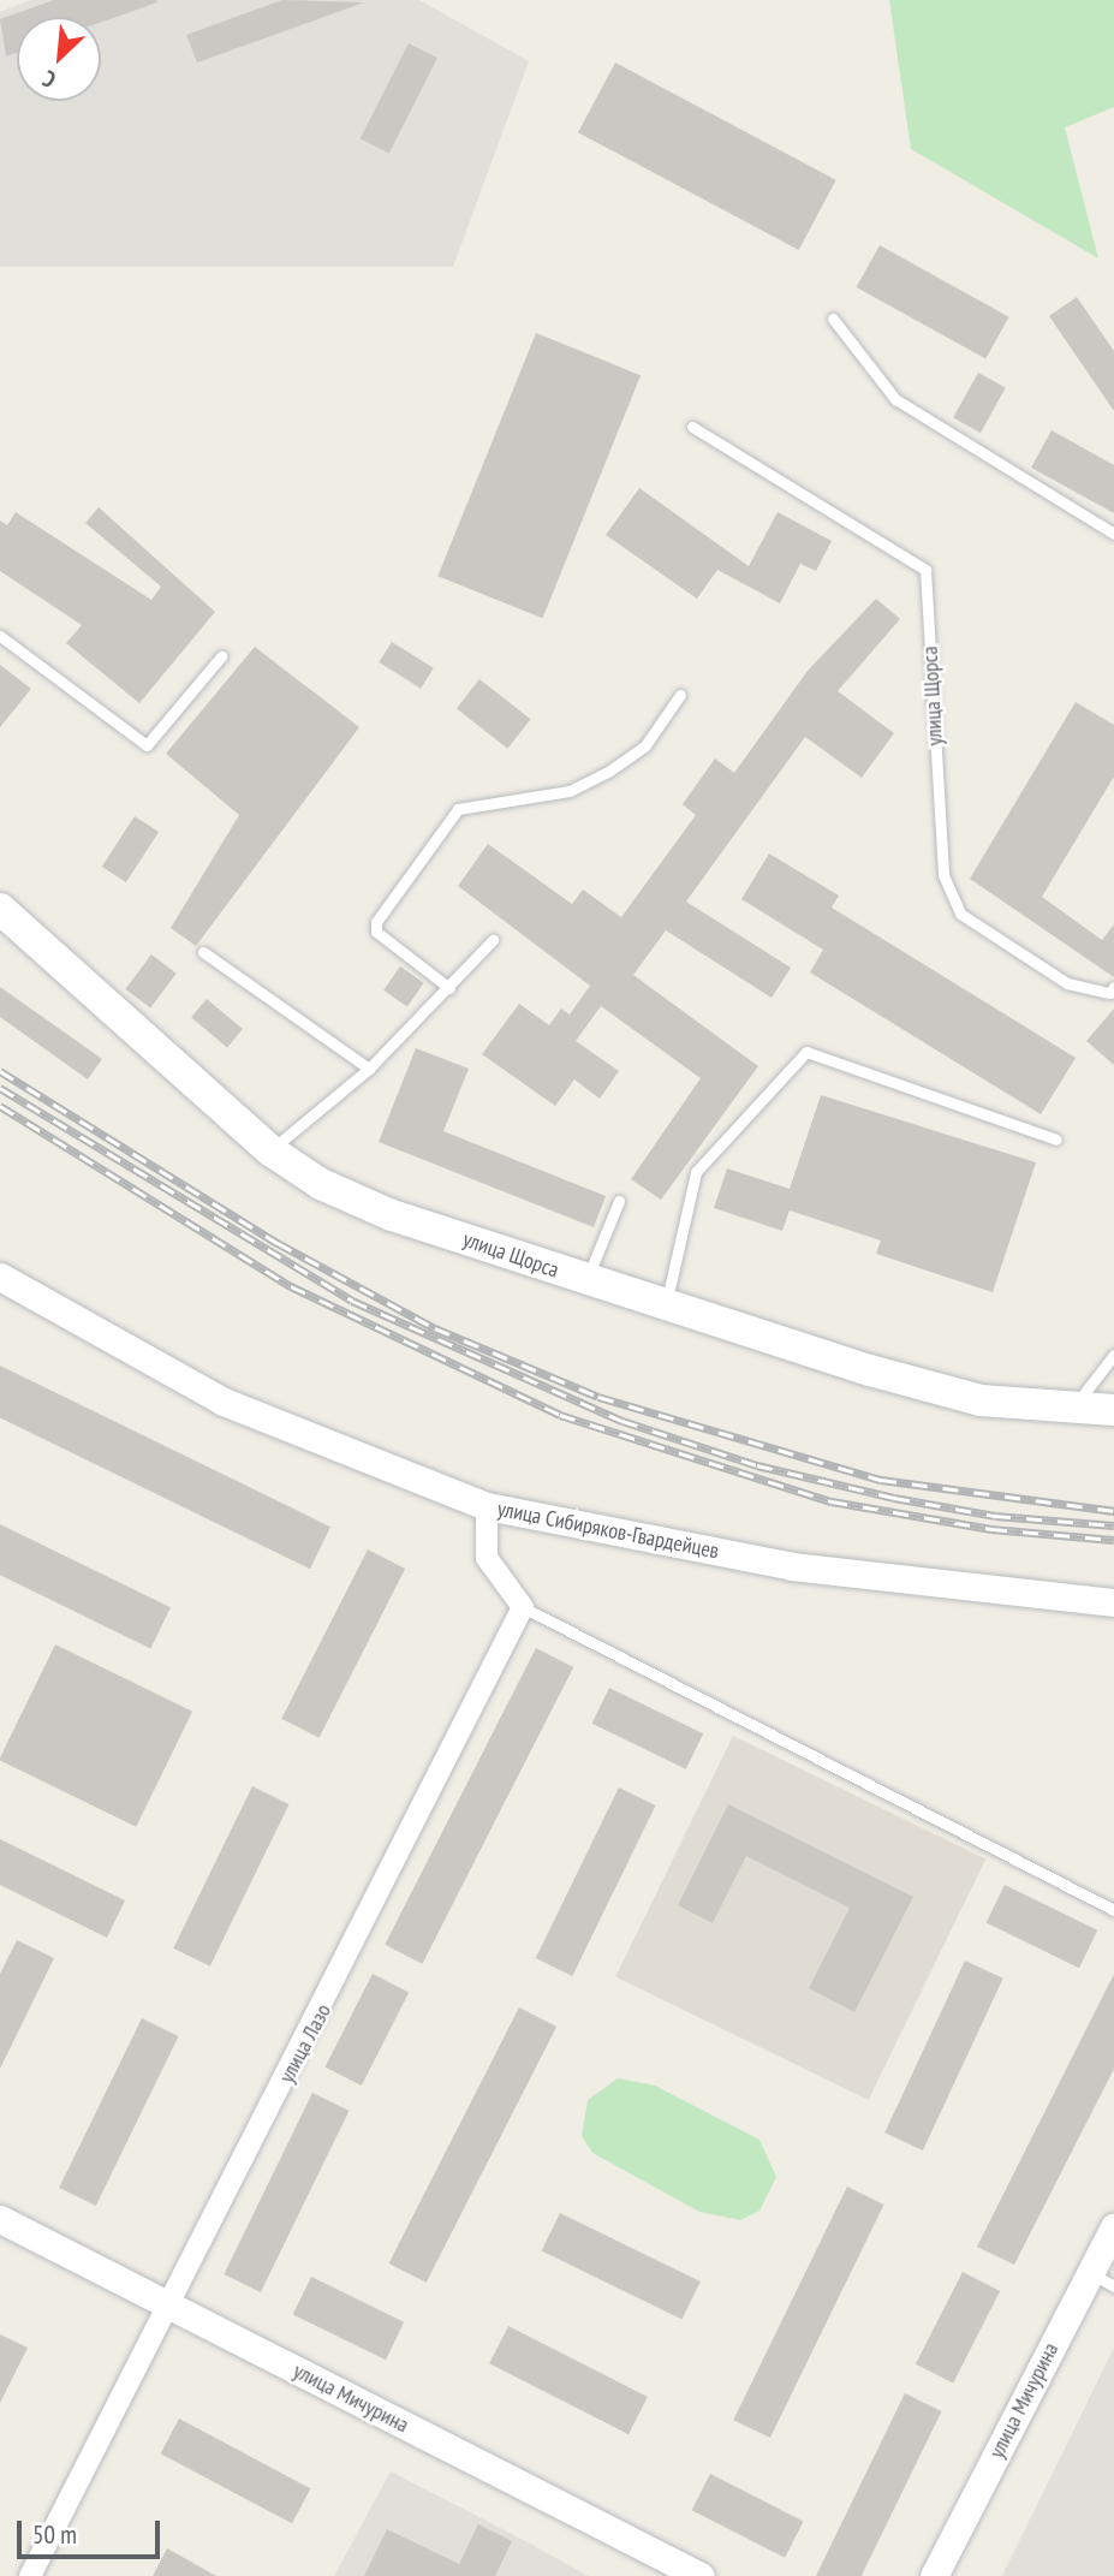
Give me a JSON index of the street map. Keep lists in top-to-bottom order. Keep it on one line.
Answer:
{"streets":{"main road":["улица Щорса"],"street":["улица Сибиряков-Гвардейцев","улица Лазо","улица Мичурина"]},"crossings":[["улица Лазо","улица Мичурина"]],"scale_bar":"50 m","north":"bottom left"}
